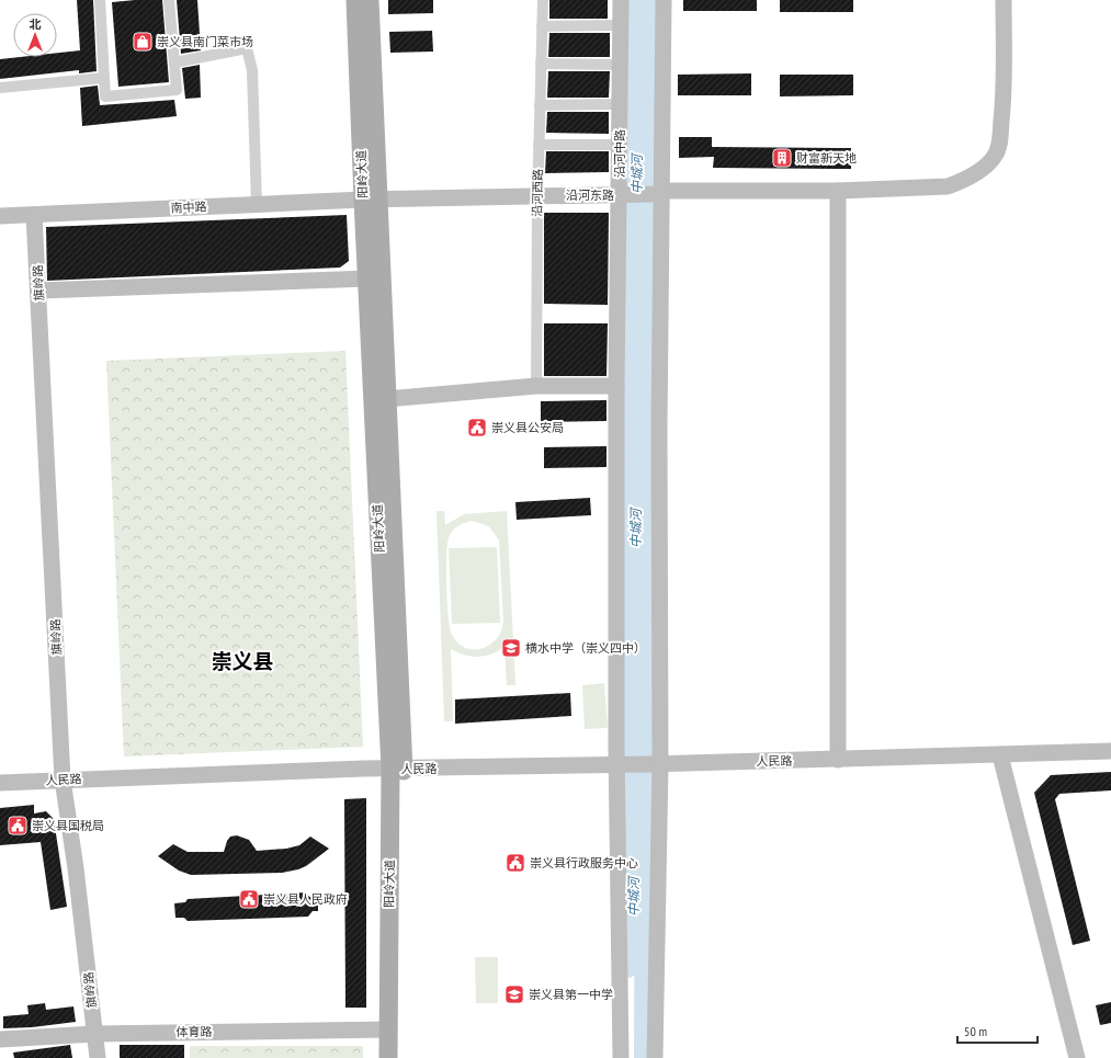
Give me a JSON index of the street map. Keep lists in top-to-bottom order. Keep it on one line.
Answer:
{"streets":{"main road":["阳岭大道"],"street":["沿河中路","沿河西路","沿河东路","南中路","旗岭路","人民路","体育路"]},"crossings":[["沿河中路","沿河东路"],["沿河中路","人民路"],["阳岭大道","沿河东路"],["阳岭大道","南中路"],["阳岭大道","人民路"],["阳岭大道","体育路"],["沿河西路","沿河东路"],["沿河东路","南中路"],["南中路","旗岭路"],["旗岭路","人民路"],["旗岭路","体育路"]],"districts":["崇义县"],"water":["中城河"],"places":{"shop":["崇义县南门菜市场"],"building":["财富新天地"],"public building":["崇义县公安局","崇义县国税局","崇义县行政服务中心","崇义县人民政府"],"school or university":["横水中学（崇义四中）","崇义县第一中学"]},"scale_bar":"50 m","north":"top"}
